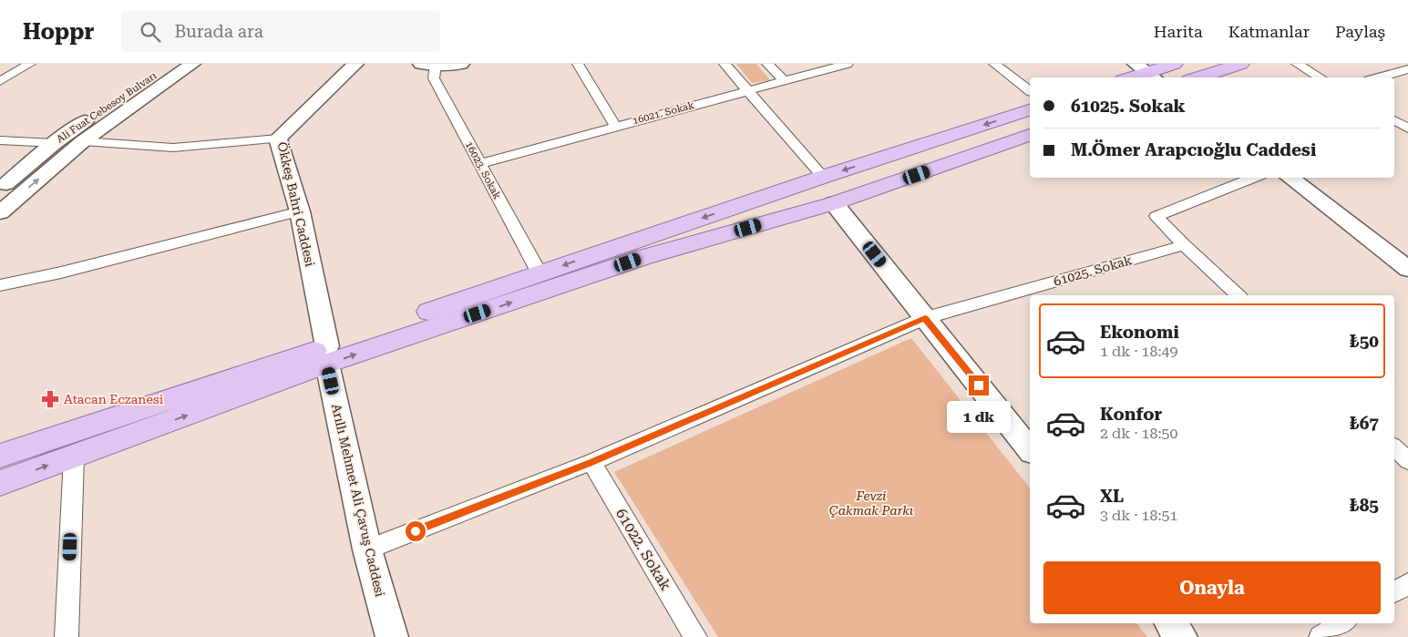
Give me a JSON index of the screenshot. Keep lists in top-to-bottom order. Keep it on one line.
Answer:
{"streets":{"street":["Ali Fuat Cebesoy Bulvarı","16021. Sokak","16023. Sokak","Ökkeş Bahri Caddesi","61025. Sokak","Arıllı Mehmet Ali Çavuş Caddesi","61022. Sokak"]},"crossings":[["16021. Sokak","16023. Sokak"],["Ökkeş Bahri Caddesi","Arıllı Mehmet Ali Çavuş Caddesi"],["61025. Sokak","Arıllı Mehmet Ali Çavuş Caddesi"],["61025. Sokak","61022. Sokak"]],"parks":["Fevzi Çakmak Parkı"],"places":{"pharmacy":["Atacan Eczanesi"]},"page":{"header":"Hoppr","search":"Burada ara","nav":["Harita","Katmanlar","Paylaş"],"banner":["61025. Sokak","M.Ömer Arapcıoğlu Caddesi"],"list":[{"name":"Ekonomi","note":"1 dk · 18:49","value":"₺50"},{"name":"Konfor","note":"2 dk · 18:50","value":"₺67"},{"name":"XL","note":"3 dk · 18:51","value":"₺85"}],"bubble":"1 dk","buttons":"Onayla"}}
